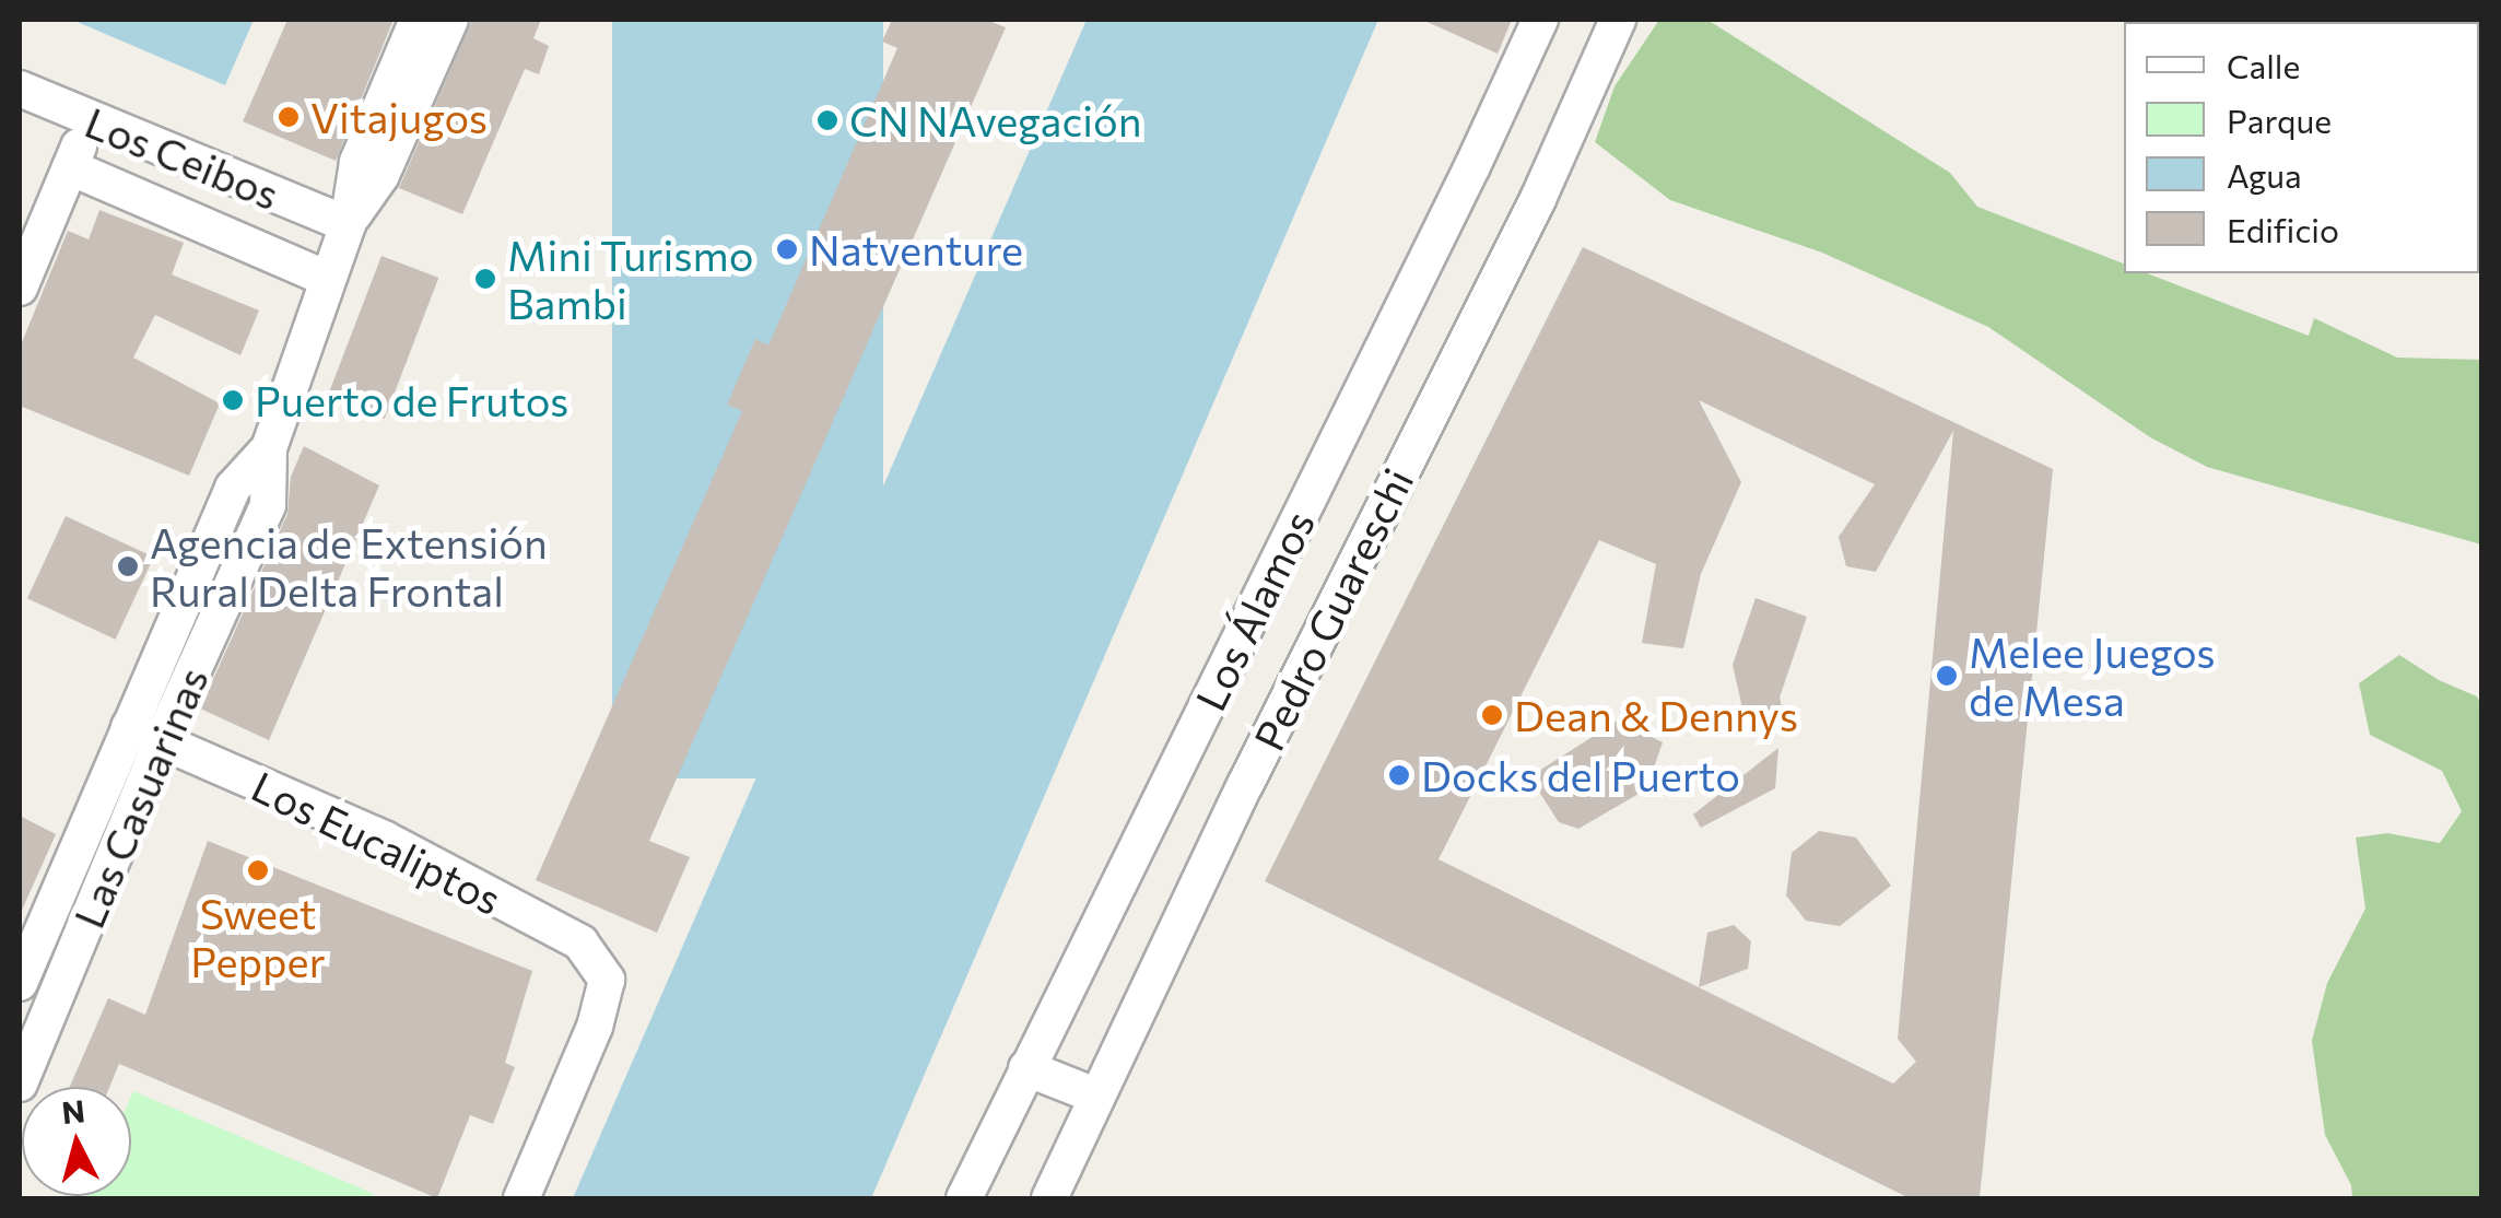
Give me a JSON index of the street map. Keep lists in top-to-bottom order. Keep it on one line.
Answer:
{"streets":{"street":["Los Ceibos","Pedro Guareschi","Los Álamos","Las Casuarinas","Los Eucaliptos"]},"crossings":[["Los Ceibos","Las Casuarinas"],["Las Casuarinas","Los Eucaliptos"]],"places":["Vitajugos","CN NAvegación","Natventure","Mini Turismo Bambi","Puerto de Frutos","Agencia de Extensión Rural Delta Frontal","Melee Juegos de Mesa","Dean & Dennys","Docks del Puerto","Sweet Pepper"],"legend":["Calle","Parque","Agua","Edificio"],"north":"top"}
